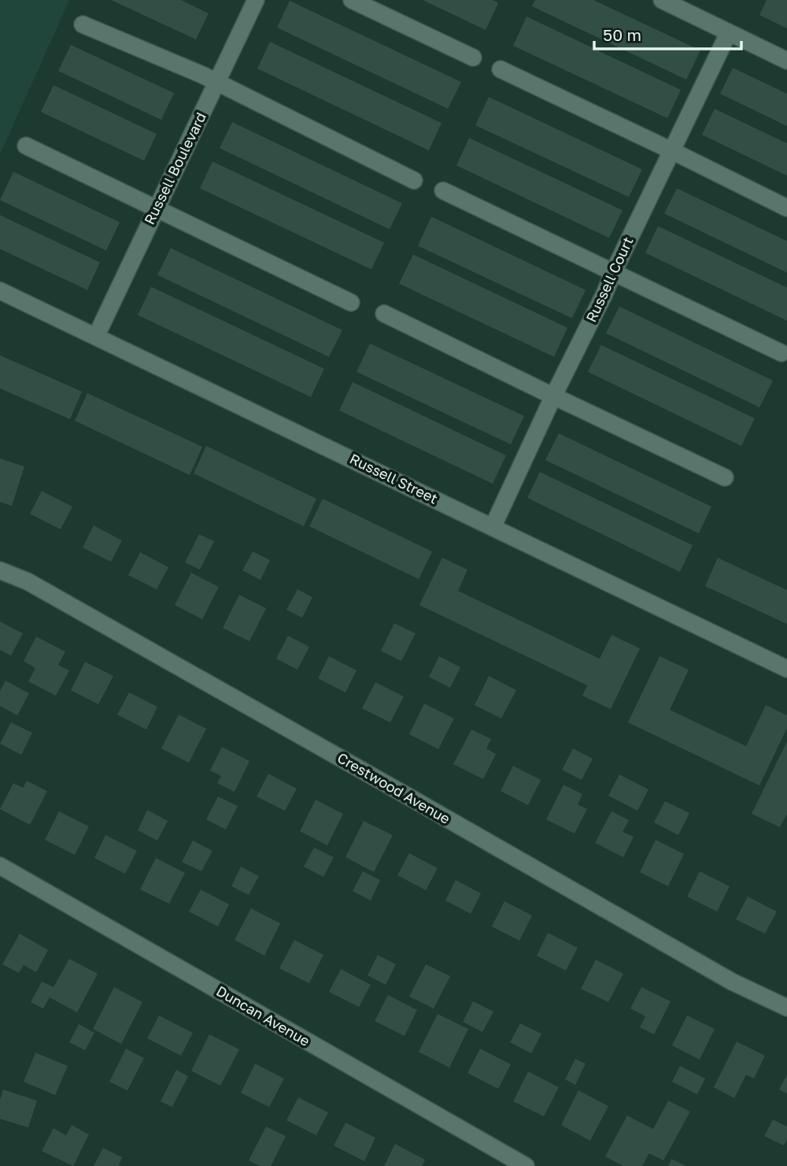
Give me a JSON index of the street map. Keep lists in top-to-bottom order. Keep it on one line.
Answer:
{"streets":{"street":["Russell Boulevard","Russell Court","Russell Street","Crestwood Avenue","Duncan Avenue"]},"crossings":[["Russell Boulevard","Russell Street"],["Russell Court","Russell Street"]],"scale_bar":"50 m"}
